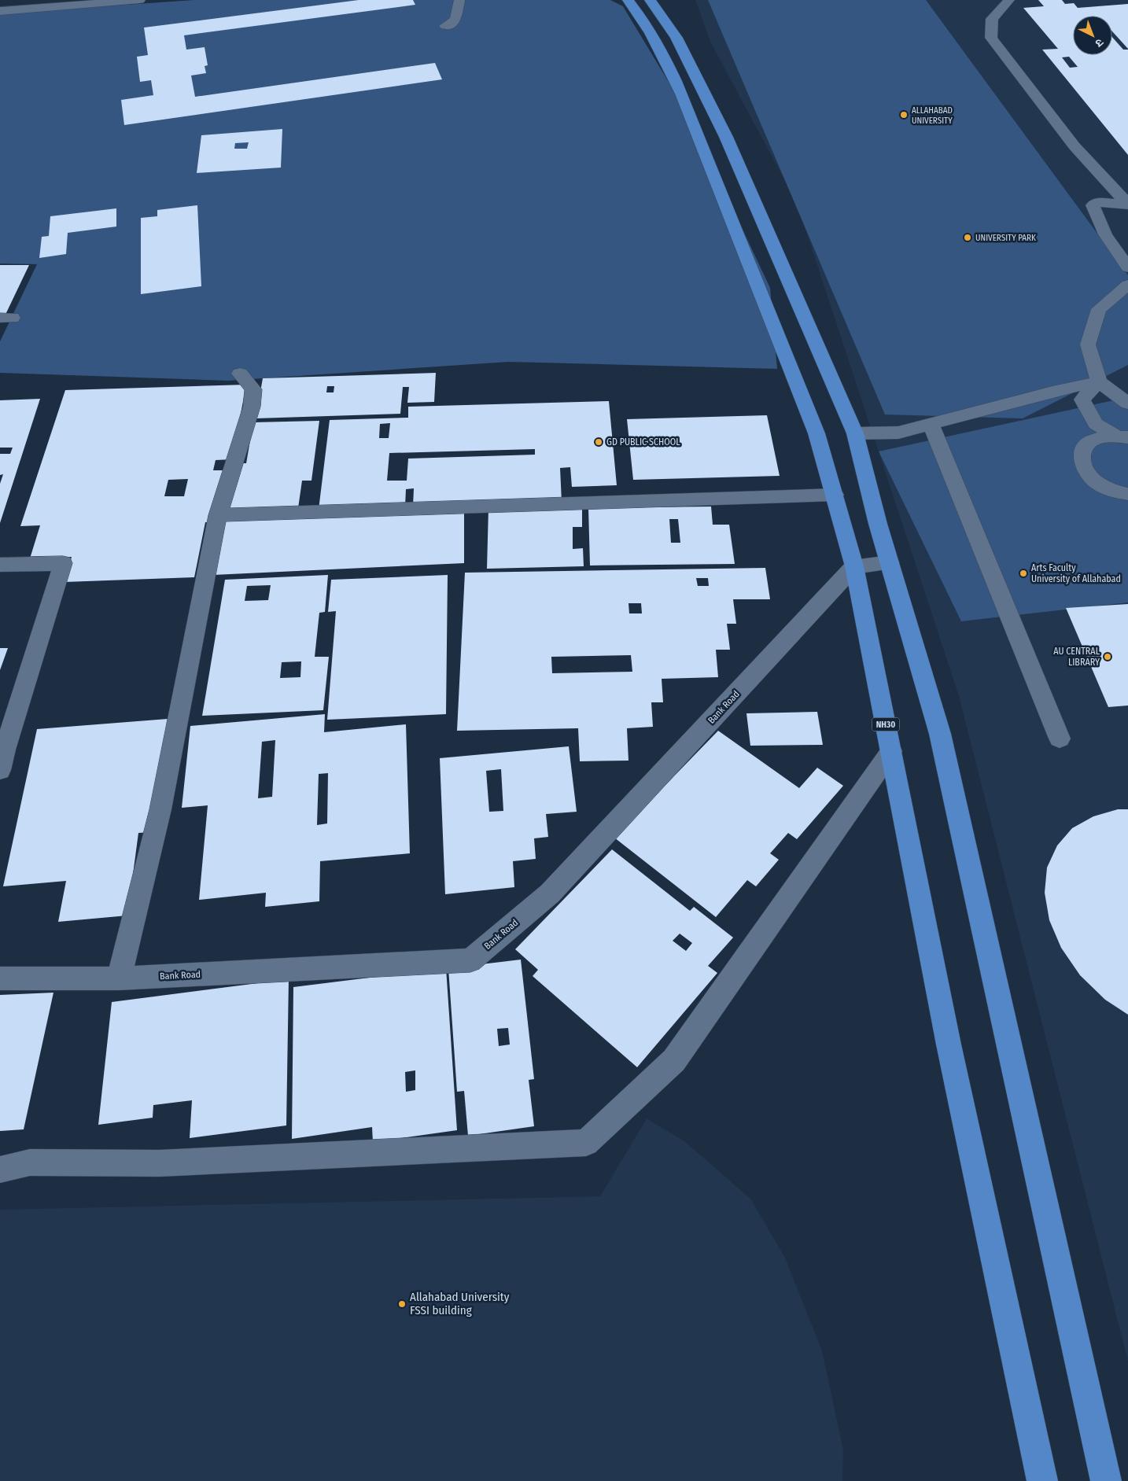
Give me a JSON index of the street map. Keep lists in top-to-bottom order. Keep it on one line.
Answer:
{"streets":{"highway":["NH30"],"street":["Bank Road"]},"crossings":[["Bank Road","NH30"]],"places":["ALLAHABAD UNIVERSITY","UNIVERSITY PARK","GD PUBLIC SCHOOL","Arts Faculty University of Allahabad","AU CENTRAL LIBRARY","Allahabad University FSSI building"],"north":"bottom right"}
